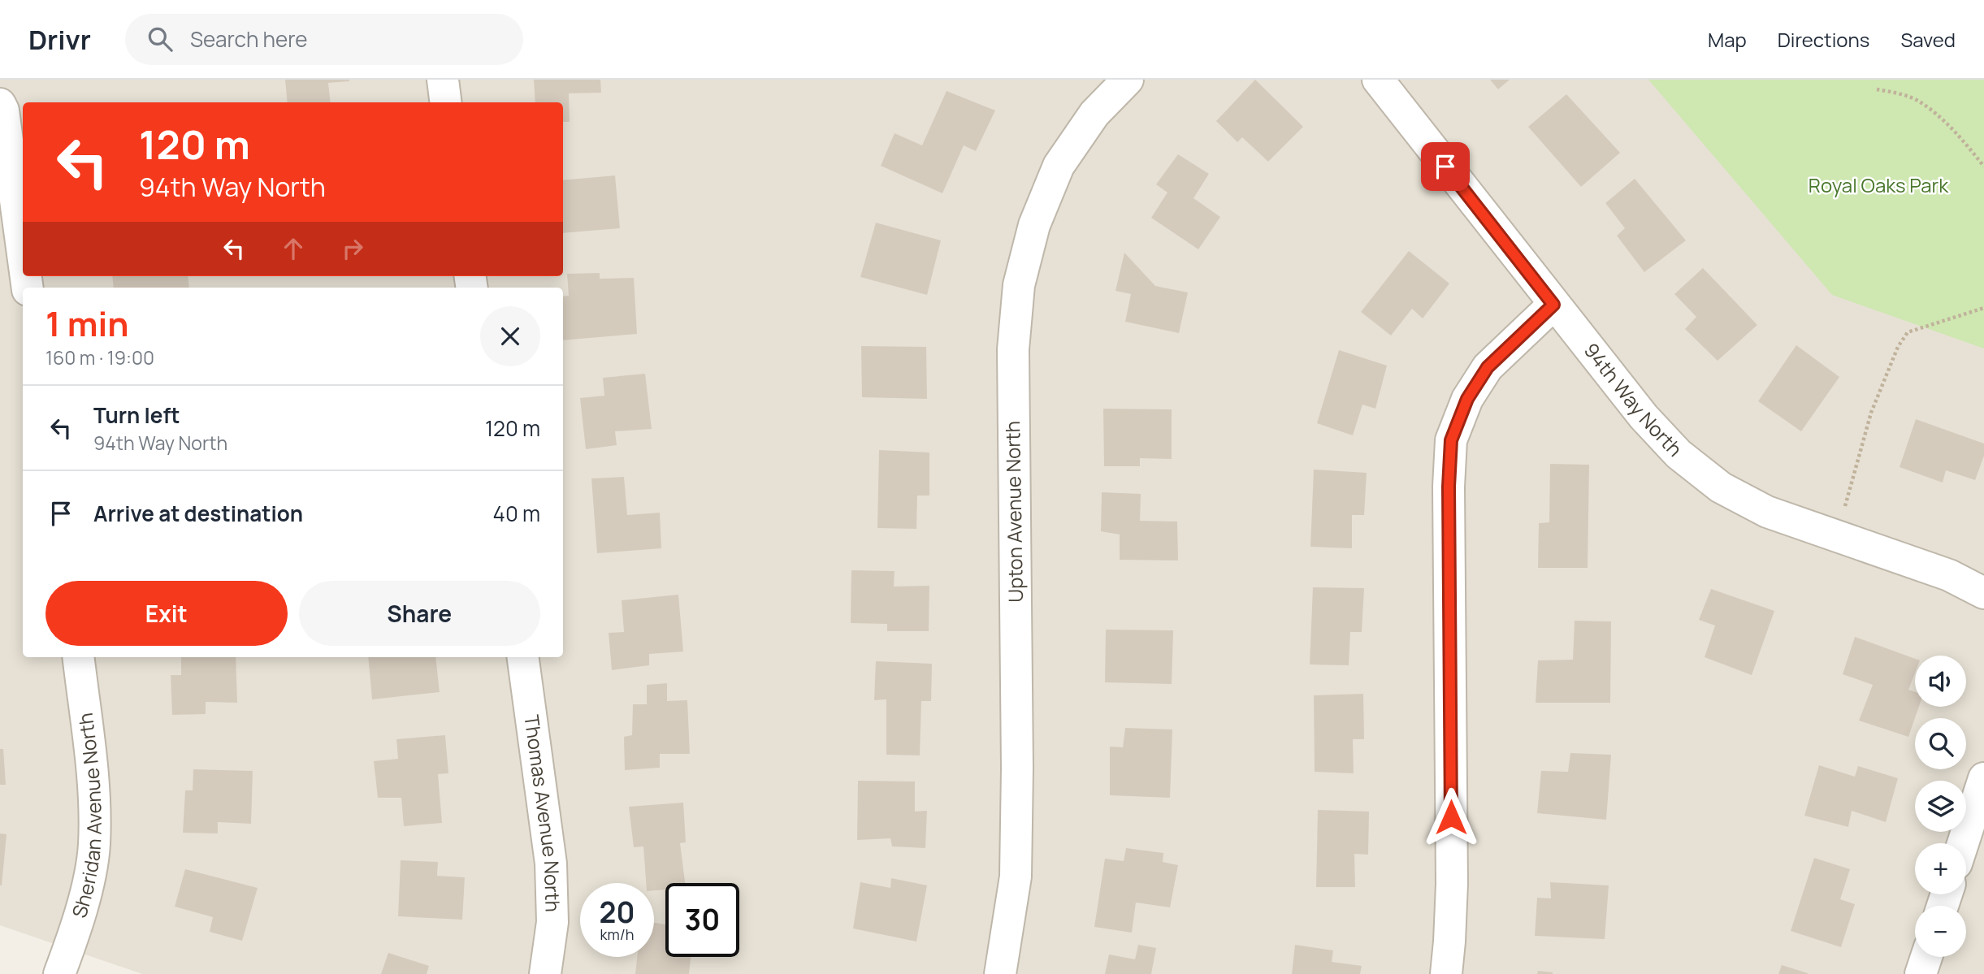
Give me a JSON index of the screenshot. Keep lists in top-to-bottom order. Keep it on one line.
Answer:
{"streets":{"street":["94th Way North","Upton Avenue North","Thomas Avenue North","Sheridan Avenue North"]},"parks":["Royal Oaks Park"],"page":{"header":"Drivr","search":"Search here","nav":["Map","Directions","Saved"],"turn":["120 m","94th Way North"],"heading":["1 min","160 m · 19:00"],"list":[{"name":"Turn left","note":"94th Way North","value":"120 m"},{"name":"Arrive at destination","value":"40 m"}],"buttons":["Exit","Share"],"map_buttons":["+","−"],"speed":"20 km/h","limit":"30"}}
